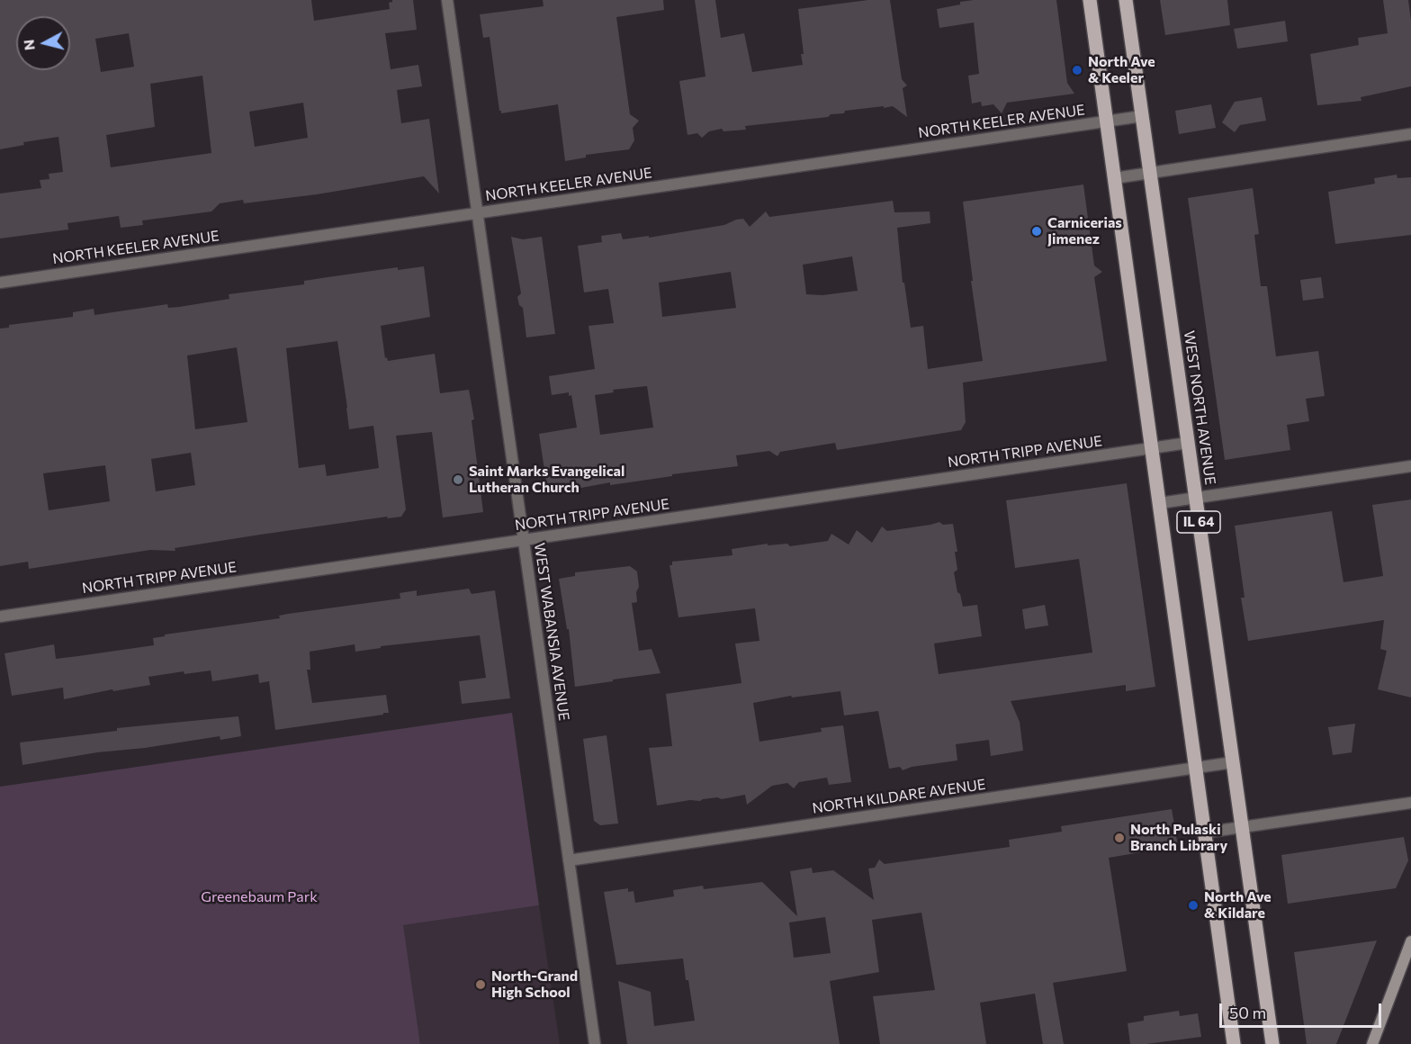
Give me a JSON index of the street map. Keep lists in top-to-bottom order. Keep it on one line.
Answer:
{"streets":{"main road":["WEST NORTH AVENUE","IL 64"],"street":["NORTH KEELER AVENUE","NORTH TRIPP AVENUE","WEST WABANSIA AVENUE","NORTH KILDARE AVENUE"]},"crossings":[["NORTH KEELER AVENUE","WEST NORTH AVENUE"],["NORTH KEELER AVENUE","IL 64"],["NORTH KEELER AVENUE","WEST WABANSIA AVENUE"],["WEST NORTH AVENUE","NORTH TRIPP AVENUE"],["WEST NORTH AVENUE","NORTH KILDARE AVENUE"],["NORTH TRIPP AVENUE","IL 64"],["NORTH TRIPP AVENUE","WEST WABANSIA AVENUE"],["IL 64","NORTH KILDARE AVENUE"],["WEST WABANSIA AVENUE","NORTH KILDARE AVENUE"]],"parks":["Greenebaum Park"],"places":["North Ave & Keeler","Carnicerias Jimenez","Saint Marks Evangelical Lutheran Church","North Pulaski Branch Library","North Ave & Kildare","North-Grand High School"],"scale_bar":"50 m","north":"left"}
